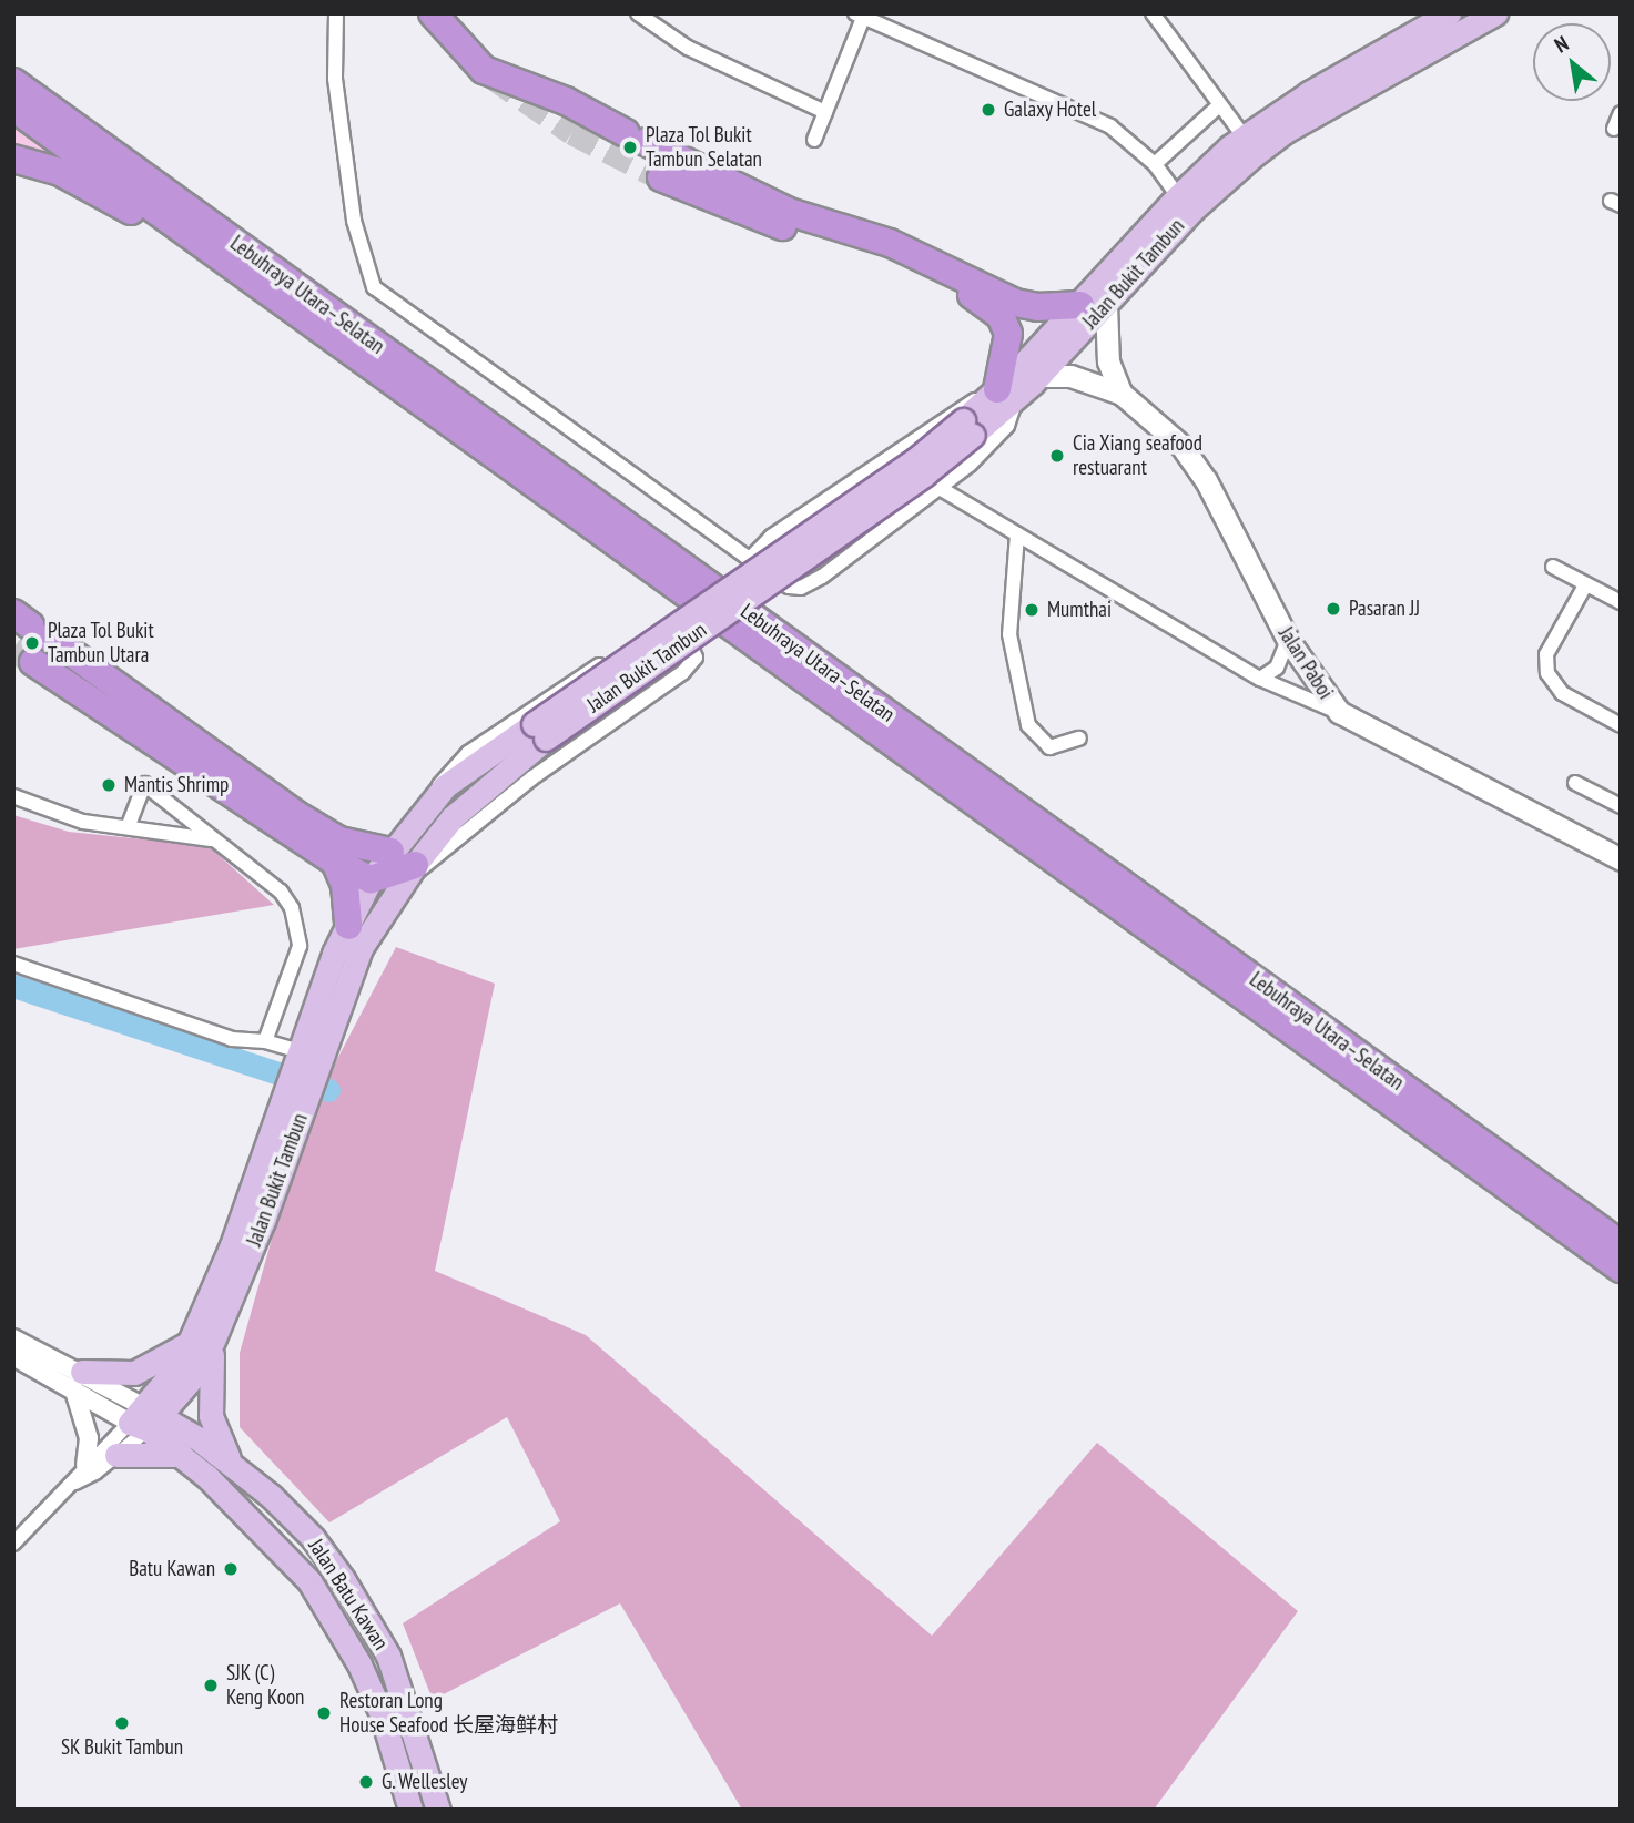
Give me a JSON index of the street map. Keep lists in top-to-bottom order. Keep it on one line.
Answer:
{"streets":{"highway":["Lebuhraya Utara–Selatan"],"main road":["Jalan Bukit Tambun","Jalan Paboi","Jalan Batu Kawan"]},"crossings":[["Jalan Bukit Tambun","Jalan Paboi"],["Jalan Bukit Tambun","Jalan Batu Kawan"]],"places":["Galaxy Hotel","Plaza Tol Bukit Tambun Selatan","Cia Xiang seafood restuarant","Pasaran JJ","Mumthai","Plaza Tol Bukit Tambun Utara","Mantis Shrimp","Batu Kawan","SJK (C) Keng Koon","Restoran Long House Seafood 长屋海鲜村","SK Bukit Tambun","G. Wellesley"],"north":"top left"}
